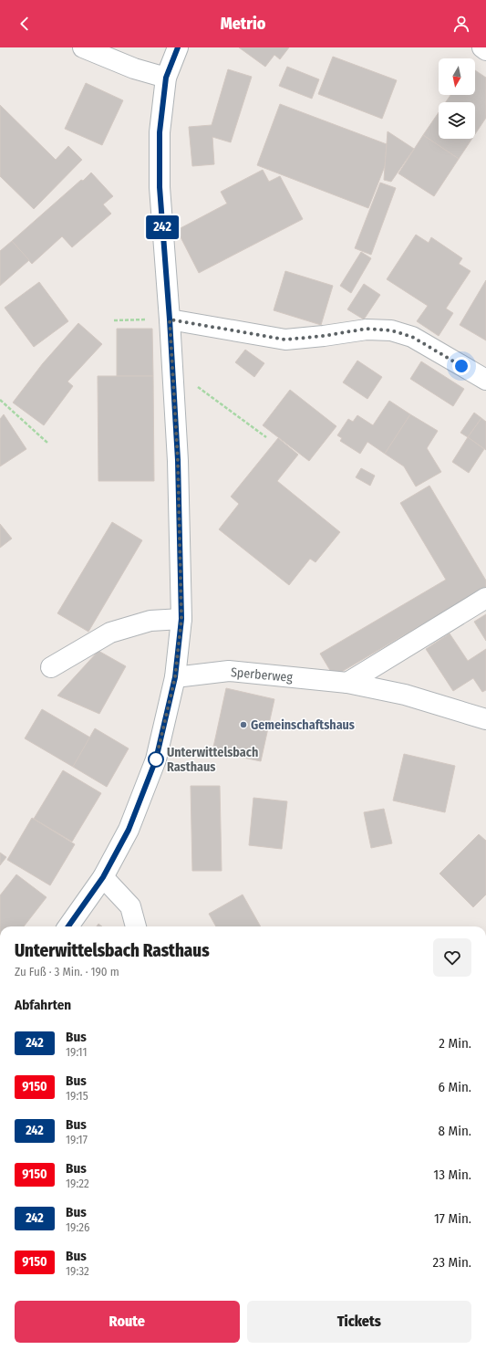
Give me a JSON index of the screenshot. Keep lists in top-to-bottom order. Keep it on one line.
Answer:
{"streets":{"street":["Sperberweg"]},"places":["Gemeinschaftshaus","Unterwittelsbach Rasthaus"],"lines":["bus line 242"],"north":"bottom","page":{"header":"Metrio","on_map":"242","heading":[["Unterwittelsbach Rasthaus","Zu Fuß · 3 Min. · 190 m"],"Abfahrten"],"list":[{"mark":"242","name":"Bus","note":"19:11","value":"2 Min."},{"mark":"9150","name":"Bus","note":"19:15","value":"6 Min."},{"mark":"242","name":"Bus","note":"19:17","value":"8 Min."},{"mark":"9150","name":"Bus","note":"19:22","value":"13 Min."},{"mark":"242","name":"Bus","note":"19:26","value":"17 Min."},{"mark":"9150","name":"Bus","note":"19:32","value":"23 Min."}],"buttons":["Route","Tickets"]}}
